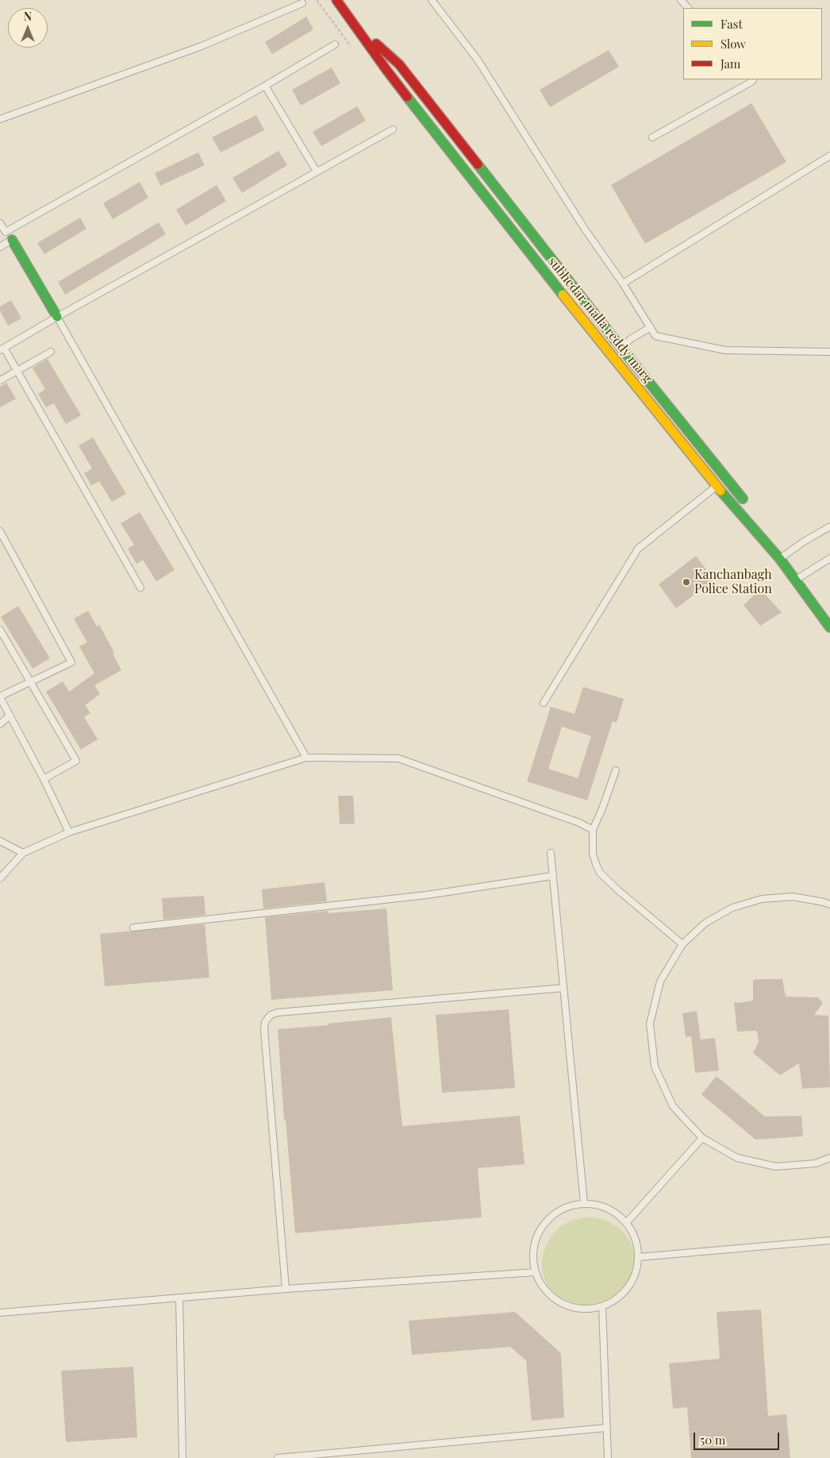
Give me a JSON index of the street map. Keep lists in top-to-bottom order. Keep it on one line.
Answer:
{"streets":{"main road":["subhedar malla reddy marg"]},"places":["Kanchanbagh Police Station"],"legend":["Fast","Slow","Jam"],"scale_bar":"50 m","north":"top"}
